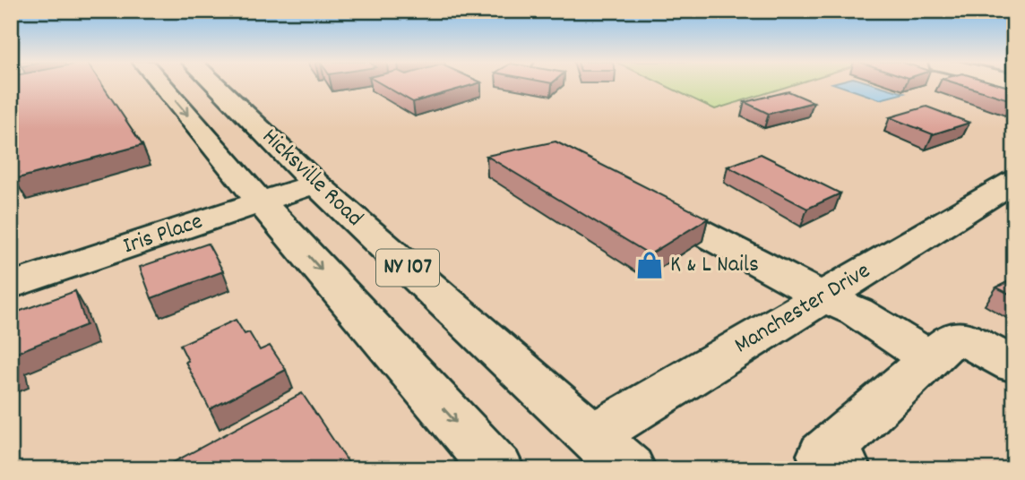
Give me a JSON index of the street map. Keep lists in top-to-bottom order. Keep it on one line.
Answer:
{"streets":{"street":["Hicksville Road","Iris Place","NY 107","Manchester Drive"]},"crossings":[["Hicksville Road","Iris Place"],["Hicksville Road","Manchester Drive"]],"places":{"shop":["K & L Nails"]}}
